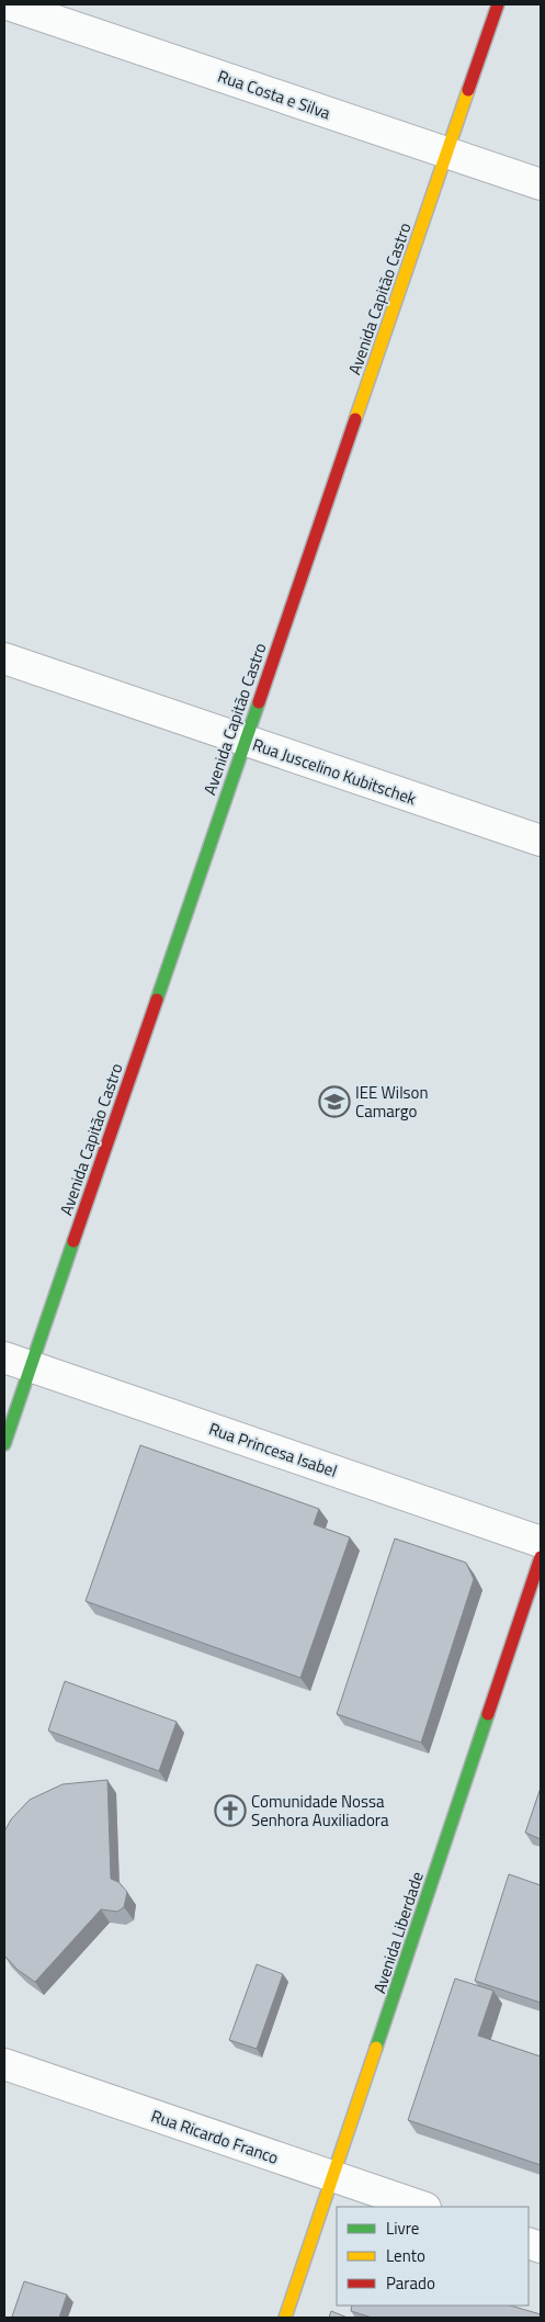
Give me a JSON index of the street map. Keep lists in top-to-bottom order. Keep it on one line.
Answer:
{"streets":{"street":["Rua Costa e Silva","Avenida Capitão Castro","Rua Juscelino Kubitschek","Rua Princesa Isabel","Avenida Liberdade","Rua Ricardo Franco"]},"crossings":[["Rua Costa e Silva","Avenida Capitão Castro"],["Avenida Capitão Castro","Rua Juscelino Kubitschek"],["Avenida Capitão Castro","Rua Princesa Isabel"],["Avenida Liberdade","Rua Ricardo Franco"]],"places":{"school or university":["IEE Wilson Camargo"],"church":["Comunidade Nossa Senhora Auxiliadora"]},"legend":["Livre","Lento","Parado"]}
